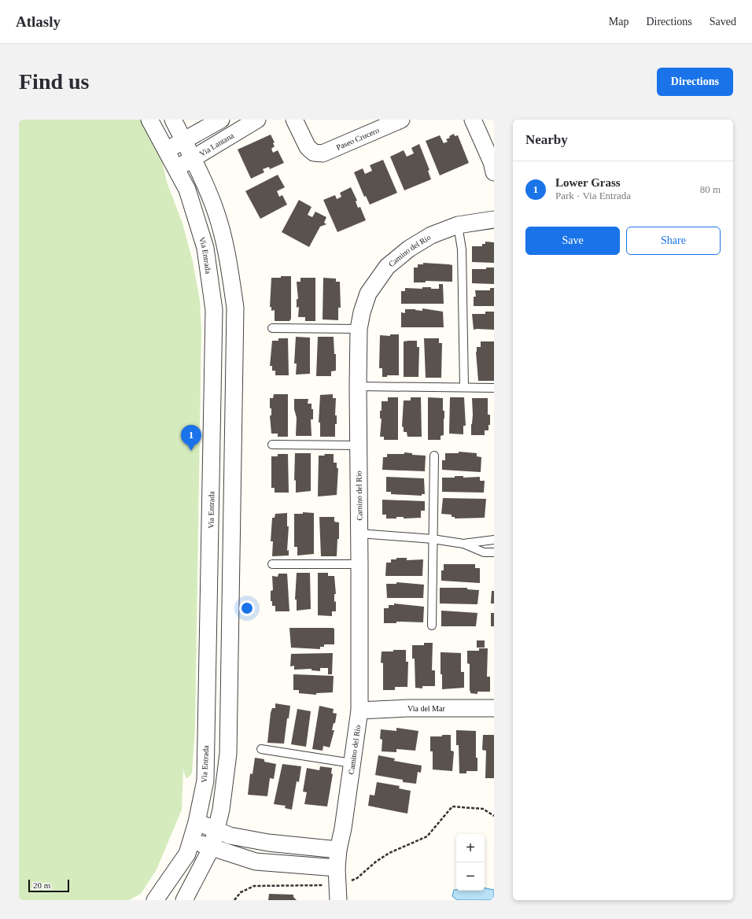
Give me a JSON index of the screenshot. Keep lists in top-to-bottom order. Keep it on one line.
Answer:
{"streets":{"street":["Paseo Crucero","Via Lantana","Camino del Rio","Via Entrada","Via del Mar"]},"crossings":[["Via Lantana","Via Entrada"],["Camino del Rio","Via del Mar"]],"scale_bar":"20 m","page":{"header":"Atlasly","nav":["Map","Directions","Saved"],"buttons":["Directions",["Save","Share"]],"title":"Find us","heading":"Nearby","list":[{"mark":"1","name":"Lower Grass","note":"Park · Via Entrada","value":"80 m"}],"pins":"1","map_buttons":["+","−"],"scale":"20 m"}}
